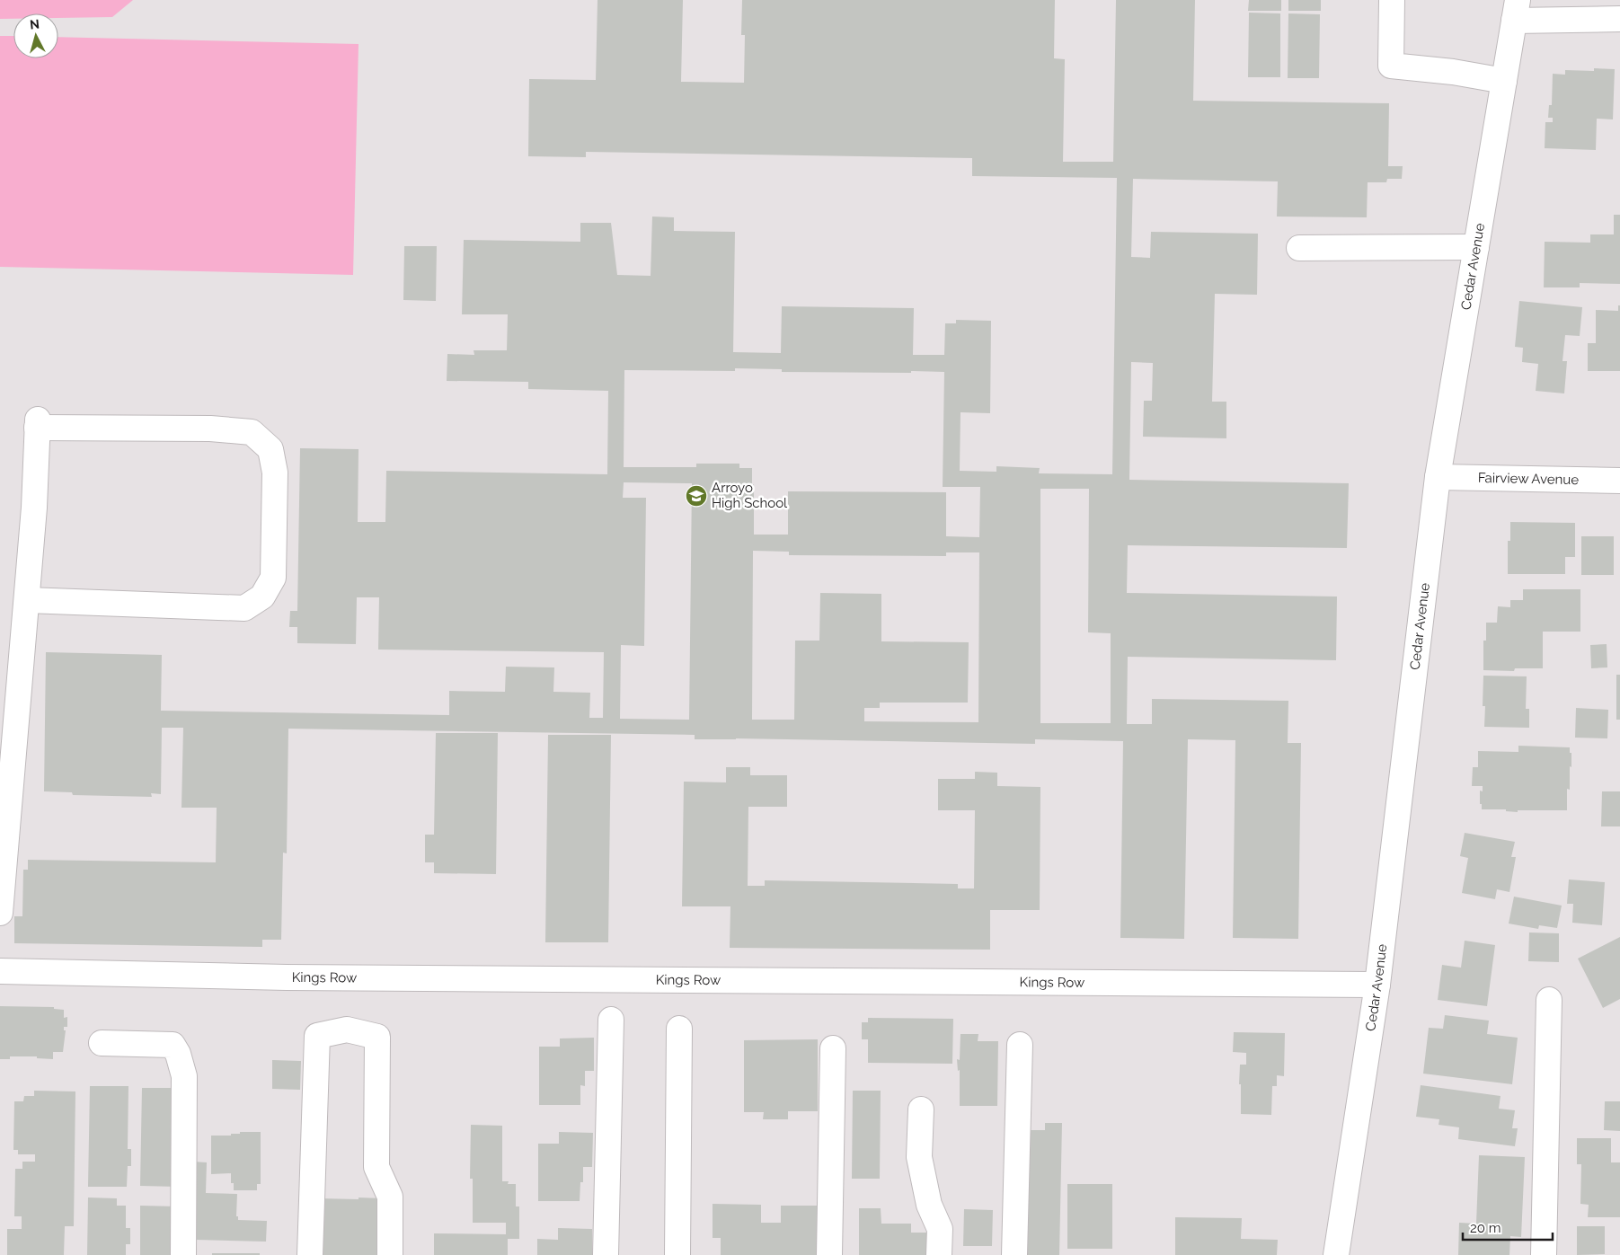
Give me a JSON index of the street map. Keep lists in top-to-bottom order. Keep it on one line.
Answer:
{"streets":{"street":["Cedar Avenue","Fairview Avenue","Kings Row"]},"crossings":[["Cedar Avenue","Fairview Avenue"],["Cedar Avenue","Kings Row"]],"places":{"school or university":["Arroyo High School"]},"scale_bar":"20 m","north":"top"}
